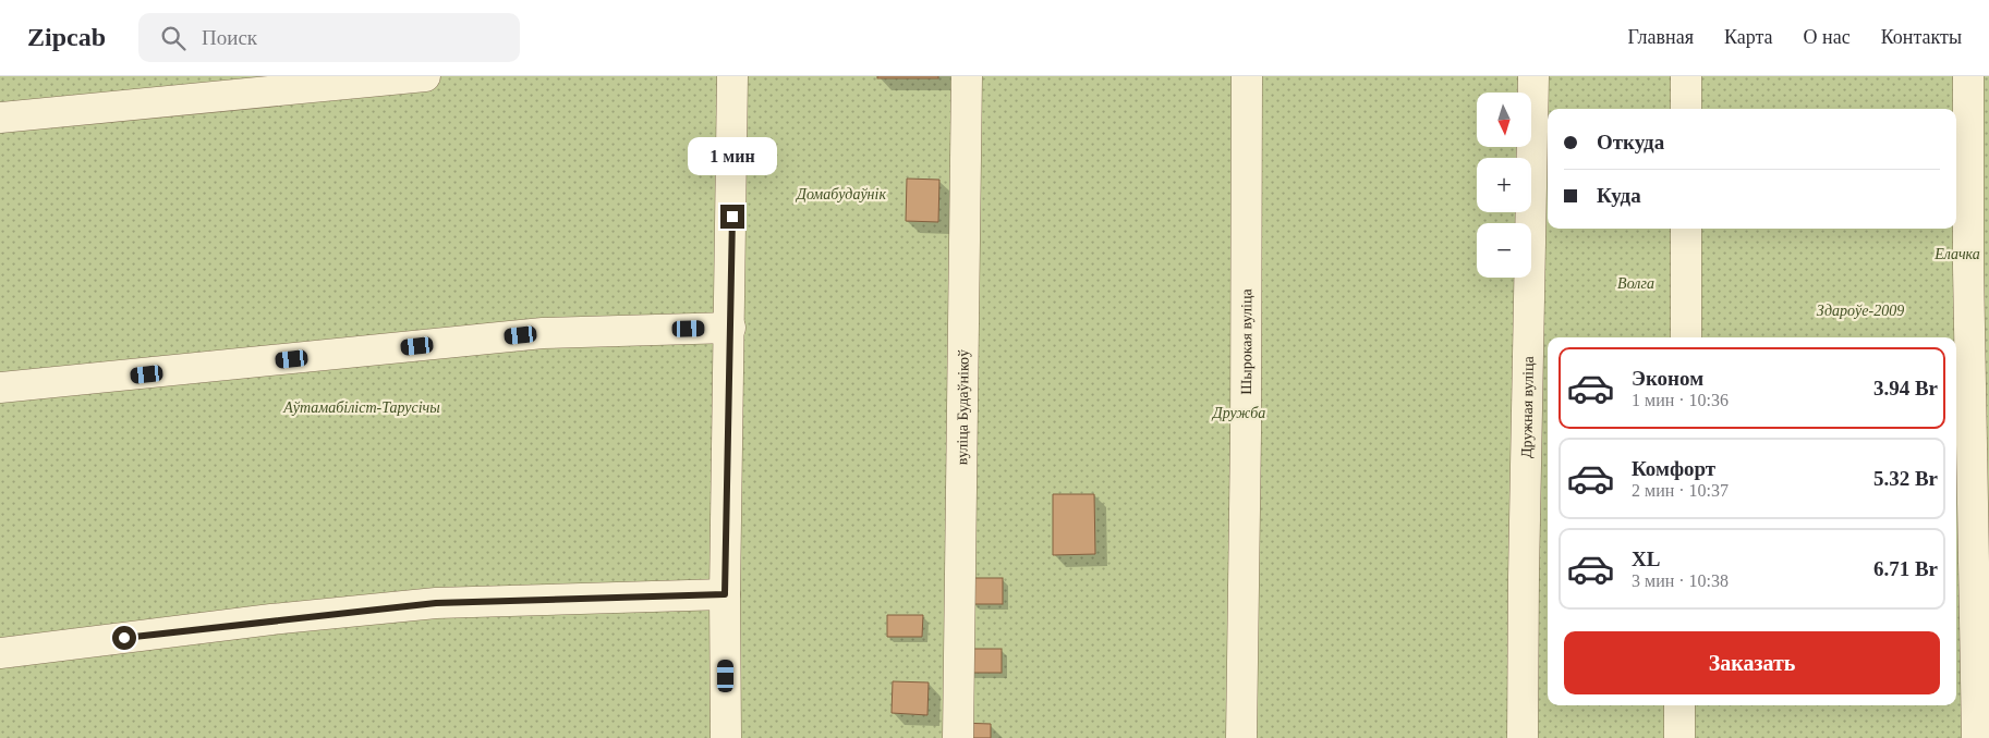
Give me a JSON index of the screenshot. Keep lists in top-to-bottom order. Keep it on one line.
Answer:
{"streets":{"street":["Шырокая вуліца","вуліца Будаўнікоў","Дружная вуліца"]},"parks":["Домабудаўнік","Елачка","Волга","Здароўе-2009","Аўтамабіліст-Тарусічы","Дружба"],"north":"bottom","page":{"header":"Zipcab","search":"Поиск","nav":["Главная","Карта","О нас","Контакты"],"map_buttons":["+","−"],"banner":["Откуда","Куда"],"bubble":"1 мин","list":[{"name":"Эконом","note":"1 мин · 10:36","value":"3.94 Br"},{"name":"Комфорт","note":"2 мин · 10:37","value":"5.32 Br"},{"name":"XL","note":"3 мин · 10:38","value":"6.71 Br"}],"buttons":"Заказать"}}
